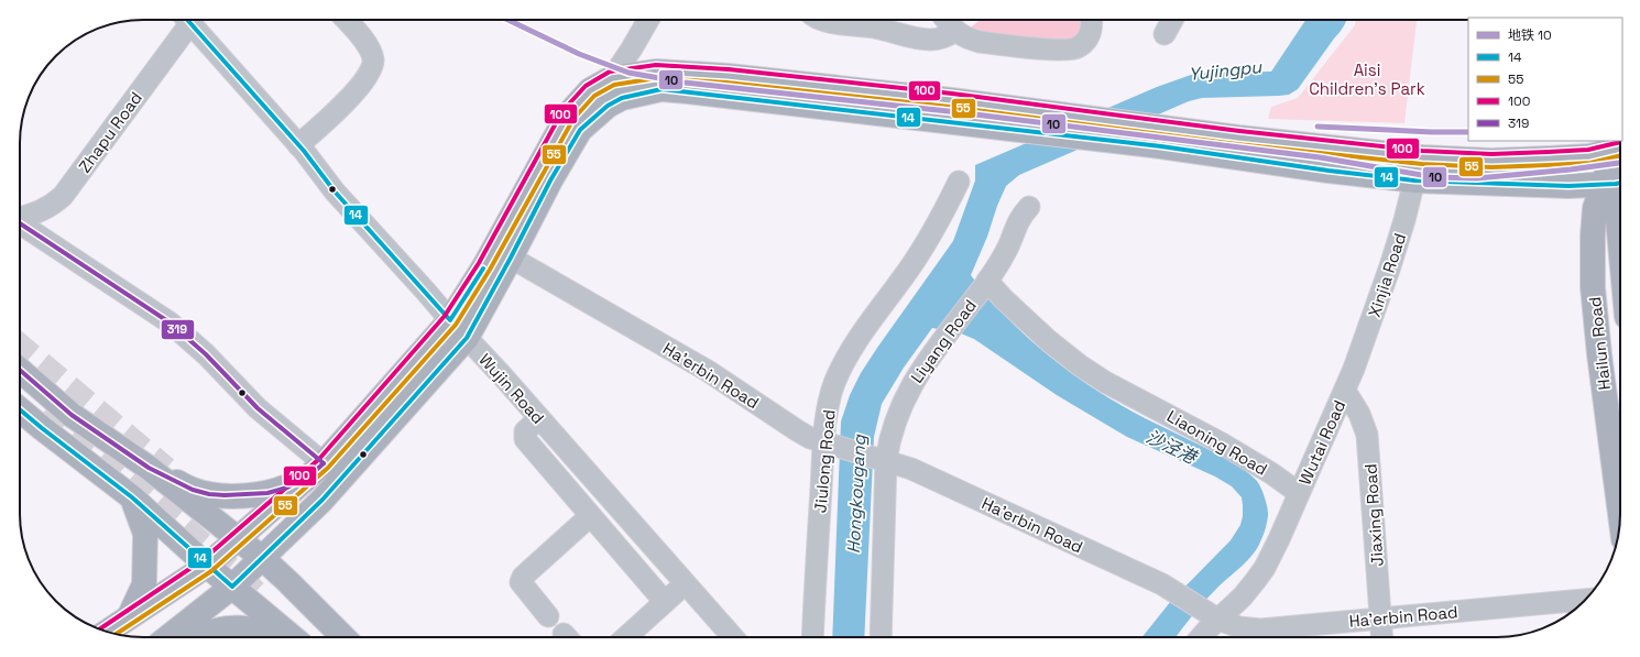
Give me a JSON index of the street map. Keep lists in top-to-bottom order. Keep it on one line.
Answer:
{"streets":{"main road":["Hailun Road"],"street":["Zhapu Road","Xinjia Road","Liyang Road","Ha'erbin Road","Wujin Road","Liaoning Road","Wutai Road","Jiulong Road","Jiaxing Road"]},"crossings":[["Xinjia Road","Wutai Road"],["Xinjia Road","Jiaxing Road"],["Liyang Road","Ha'erbin Road"],["Liyang Road","Liaoning Road"],["Ha'erbin Road","Jiulong Road"],["Ha'erbin Road","Jiaxing Road"],["Liaoning Road","Wutai Road"],["Wutai Road","Jiaxing Road"]],"water":["Yujingpu","沙泾港","Hongkougang"],"parks":["Aisi Children's Park"],"lines":["metro line 10","transit line 14","transit line 100","transit line 55","transit line 319"],"legend":["地铁 10","14","55","100","319"]}
